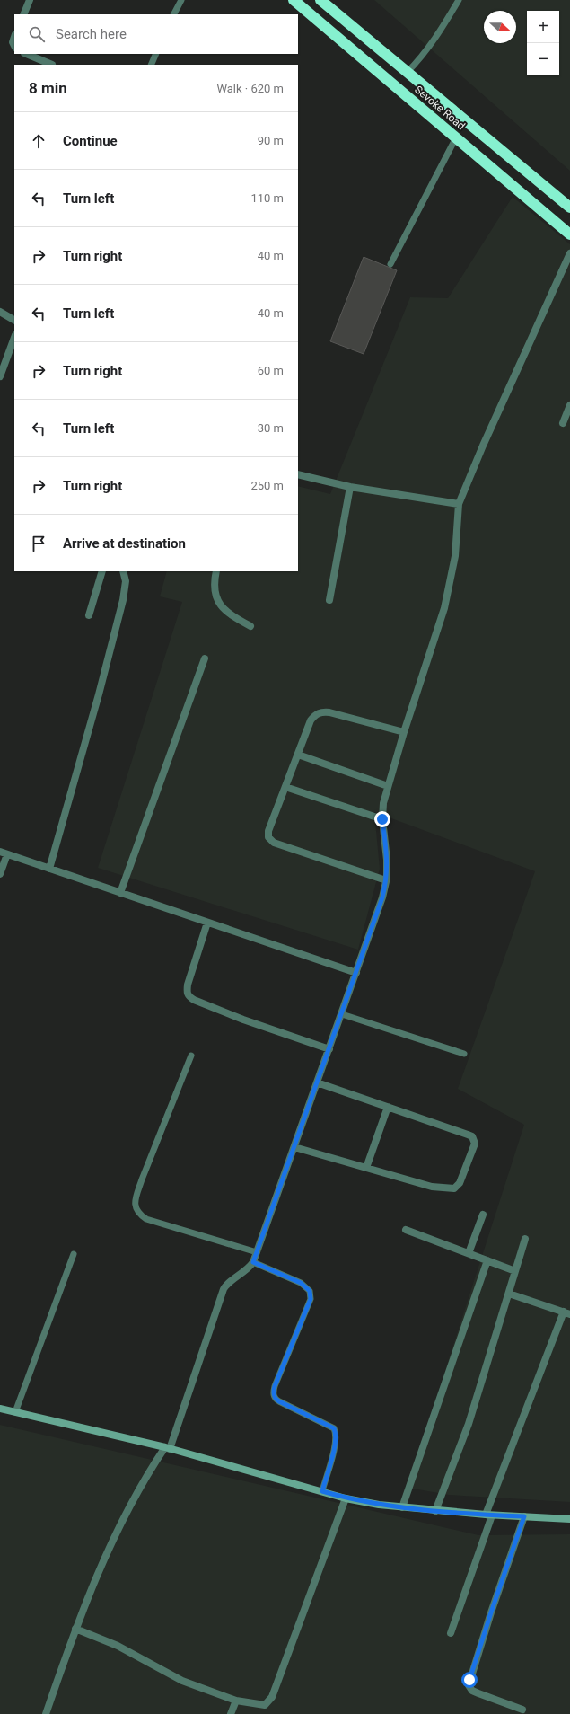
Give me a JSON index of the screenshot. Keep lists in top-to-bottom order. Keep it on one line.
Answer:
{"streets":{"highway":["Sevoke Road"]},"north":"right","page":{"map_buttons":["+","−"],"search":"Search here","heading":["8 min","Walk · 620 m"],"list":[["Continue","90 m"],["Turn left","110 m"],["Turn right","40 m"],["Turn left","40 m"],["Turn right","60 m"],["Turn left","30 m"],["Turn right","250 m"],"Arrive at destination"]}}
